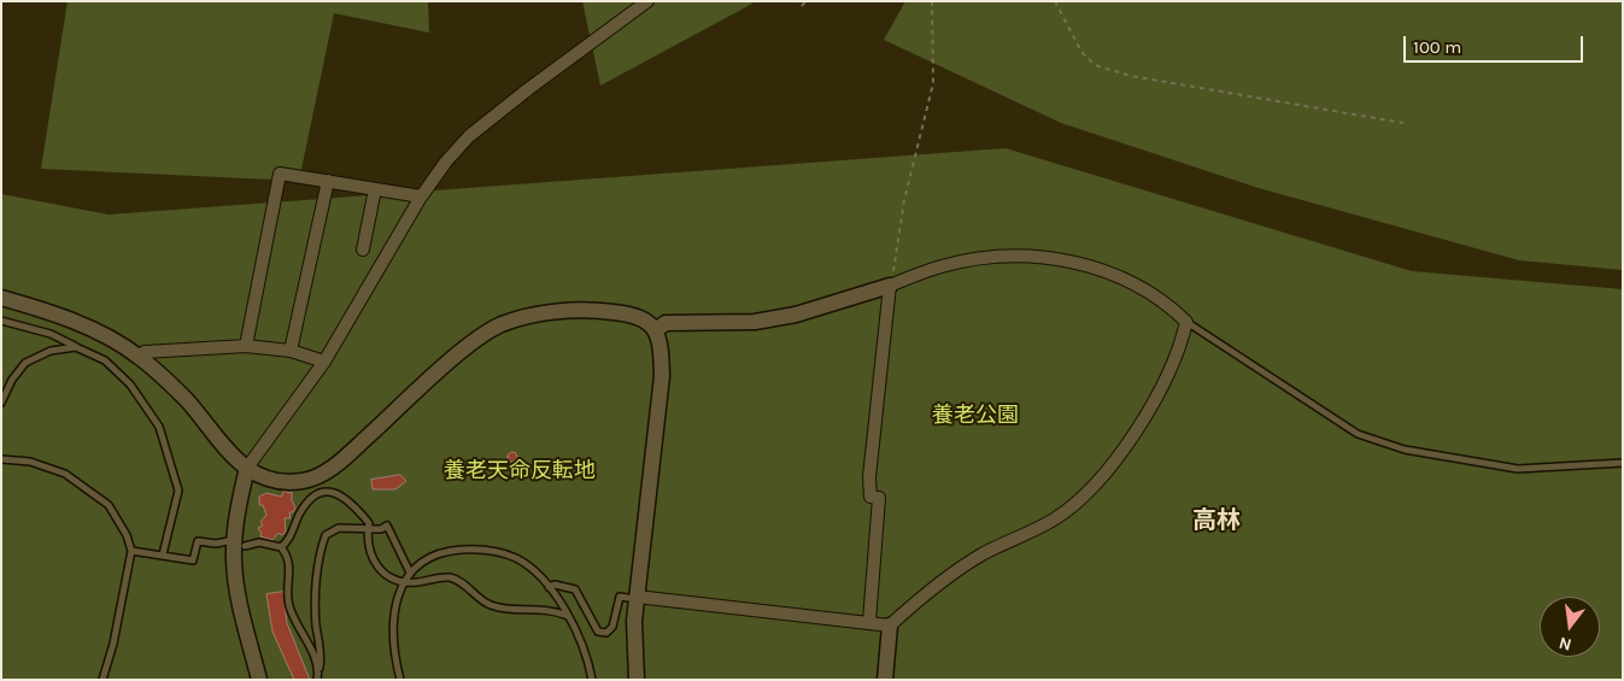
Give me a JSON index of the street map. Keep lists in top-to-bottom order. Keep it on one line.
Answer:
{"districts":["高林"],"parks":["養老公園","養老天命反転地"],"scale_bar":"100 m","north":"bottom"}
